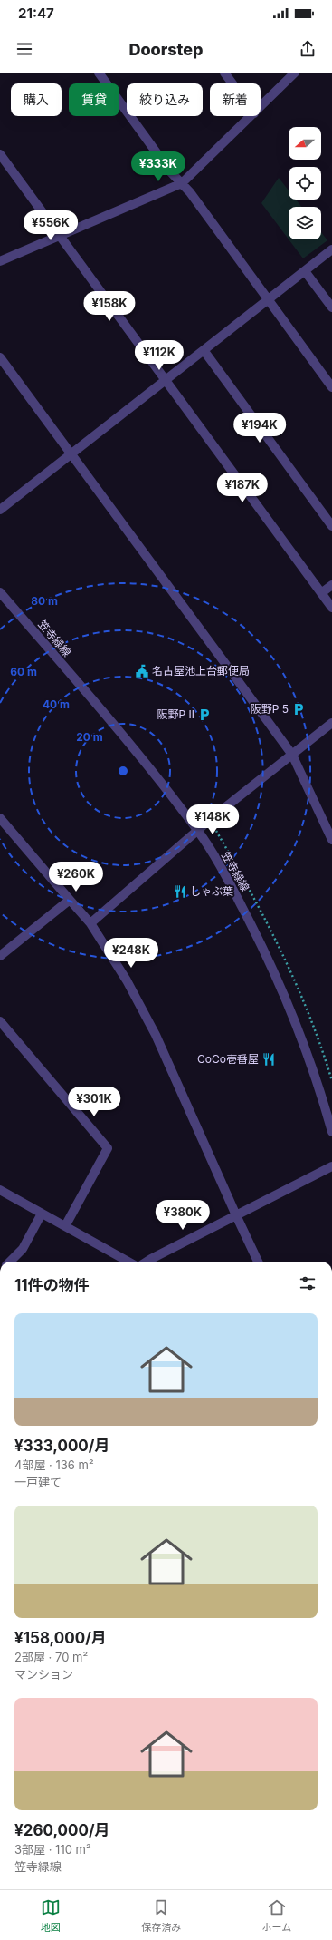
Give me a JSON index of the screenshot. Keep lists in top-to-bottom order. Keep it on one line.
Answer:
{"streets":{"street":["笠寺緑線"]},"places":{"public building":["名古屋池上台郵便局"],"parking":["阪野P 5","阪野P Ⅱ"],"restaurant":["しゃぶ葉","CoCo壱番屋"]},"north":"left","page":{"status":"21:47","header":"Doorstep","chip":["購入","賃貸","絞り込み","新着"],"price":["¥333K","¥556K","¥158K","¥112K","¥194K","¥187K","¥148K","¥260K","¥248K","¥301K","¥380K"],"heading":"11件の物件","list":[{"name":"¥333,000/月","note":"4部屋 · 136 m² · 一戸建て"},{"name":"¥158,000/月","note":"2部屋 · 70 m² · マンション"},{"name":"¥260,000/月","note":"3部屋 · 110 m² · 笠寺緑線"}],"tabs":["地図","保存済み","ホーム"]},"rings":["80 m","60 m","40 m","20 m"]}
